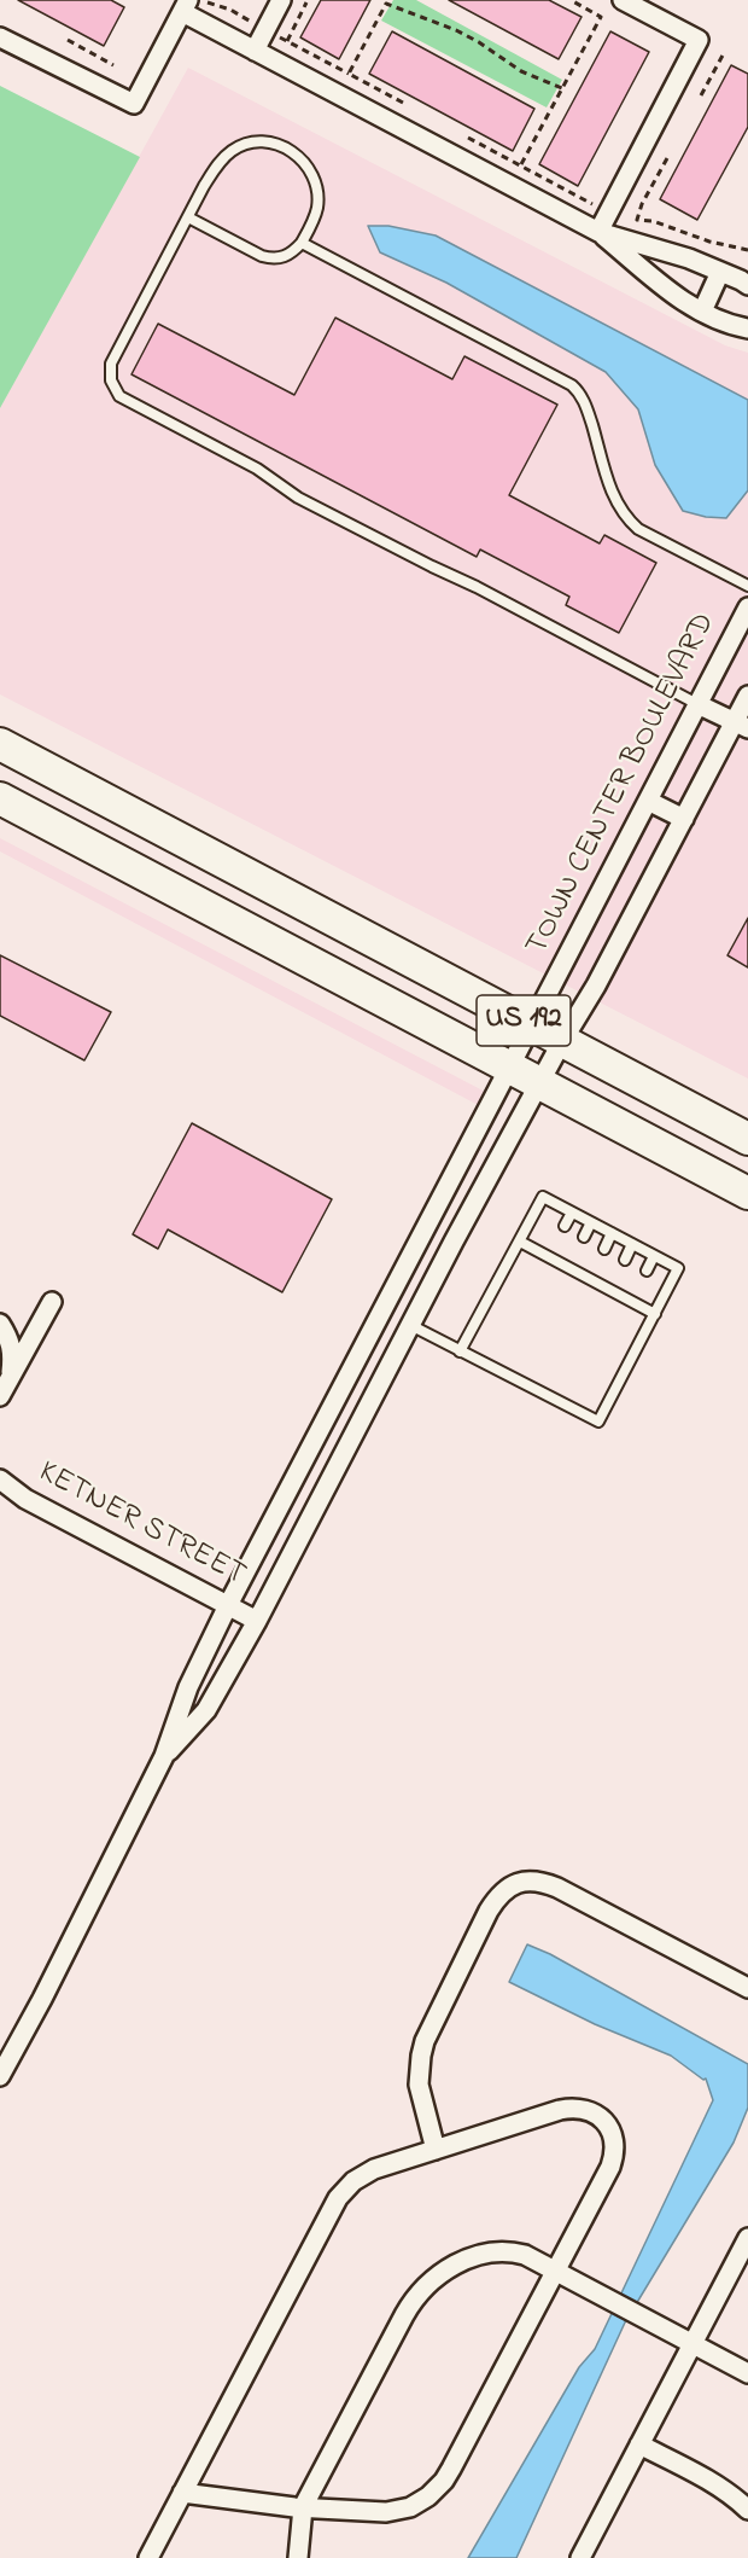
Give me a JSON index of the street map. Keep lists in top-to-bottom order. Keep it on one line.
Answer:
{"streets":{"highway":["US 192"],"street":["TOWN CENTER BOULEVARD","KETNER STREET"]},"crossings":[["TOWN CENTER BOULEVARD","US 192"],["TOWN CENTER BOULEVARD","KETNER STREET"]]}
